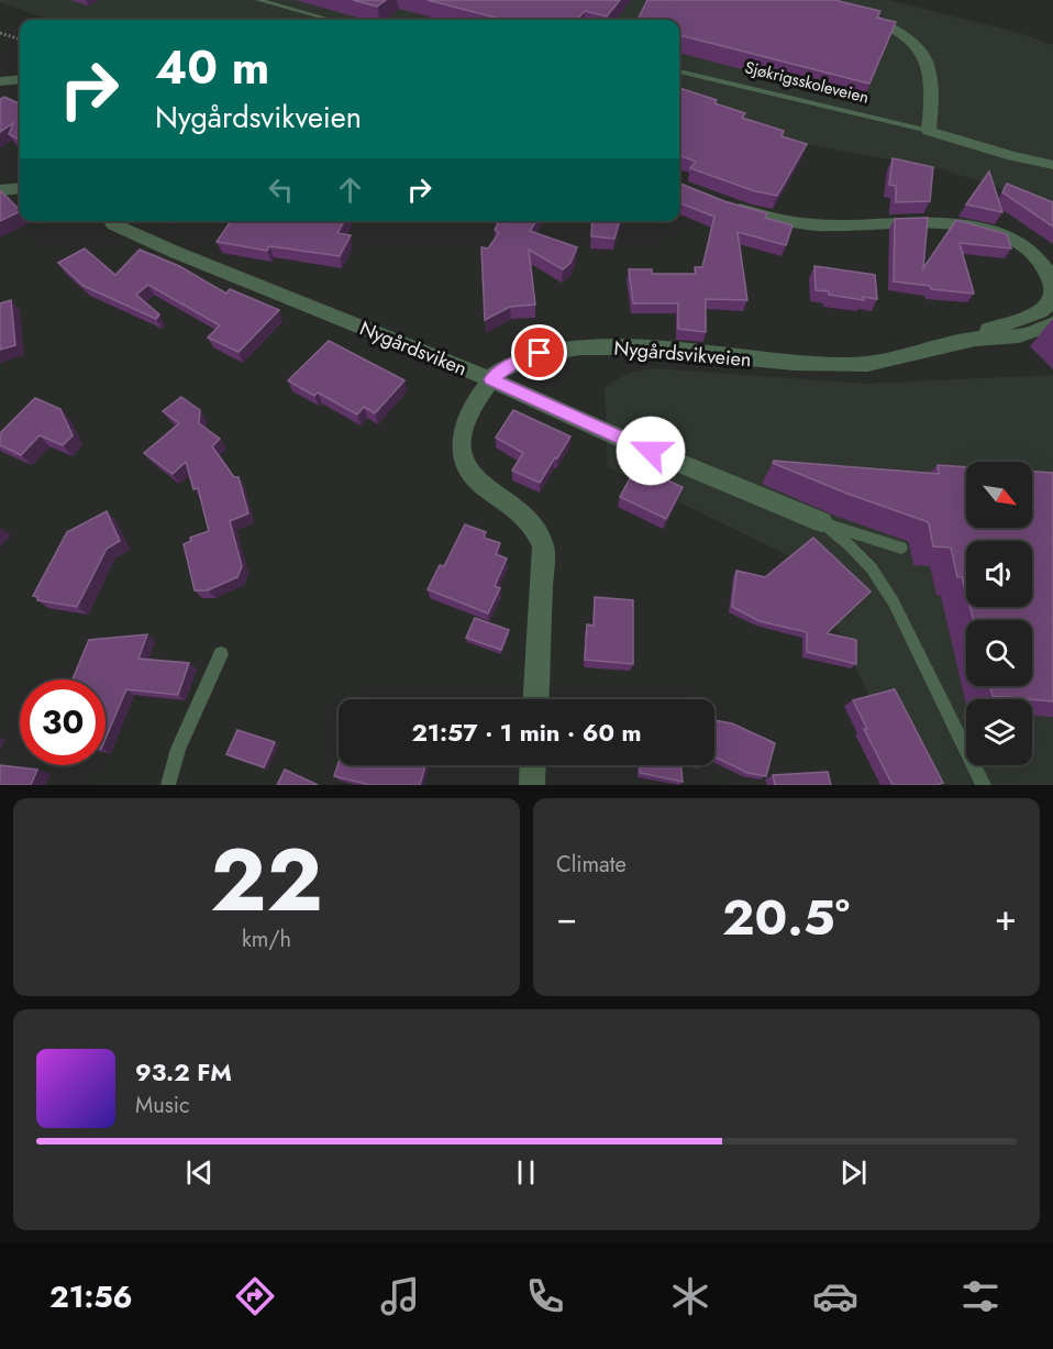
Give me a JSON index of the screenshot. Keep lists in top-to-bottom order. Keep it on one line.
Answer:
{"streets":{"street":["Sjøkrigsskoleveien","Nygårdsviken","Nygårdsvikveien"]},"crossings":[["Nygårdsviken","Nygårdsvikveien"]],"north":"bottom right","page":{"turn":["40 m","Nygårdsvikveien"],"limit":"30","trip":"21:57 · 1 min · 60 m","tile":[["22","km/h"],"Climate"],"heat":["−","20.5°","+"],"song":["93.2 FM","Music"],"tabs":"21:56"}}
